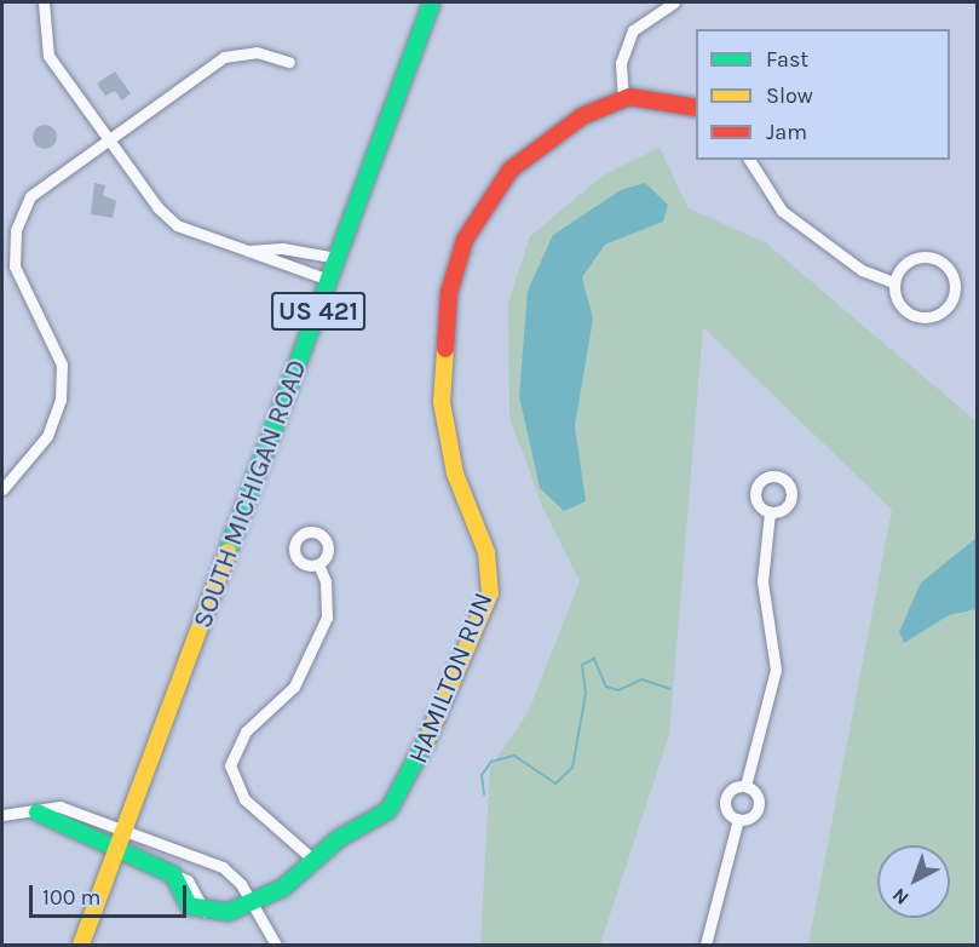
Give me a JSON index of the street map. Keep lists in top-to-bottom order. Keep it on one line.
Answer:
{"streets":{"street":["US 421","SOUTH MICHIGAN ROAD","HAMILTON RUN"]},"legend":["Fast","Slow","Jam"],"scale_bar":"100 m","north":"bottom left"}
